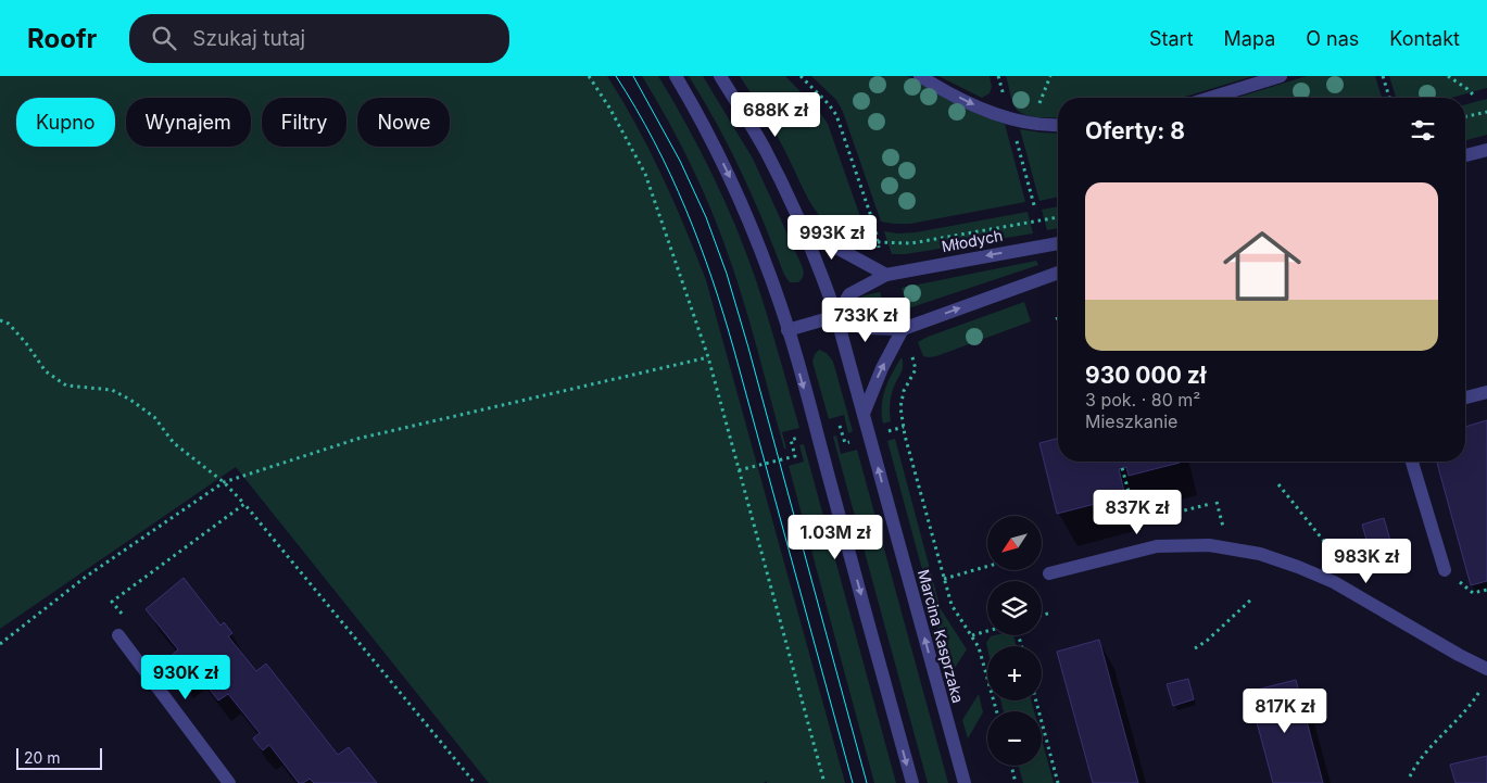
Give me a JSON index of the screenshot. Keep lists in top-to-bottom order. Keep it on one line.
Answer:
{"streets":{"street":["Młodych","Marcina Kasprzaka"]},"crossings":[["Młodych","Marcina Kasprzaka"]],"scale_bar":"20 m","north":"bottom left","page":{"header":"Roofr","search":"Szukaj tutaj","nav":["Start","Mapa","O nas","Kontakt"],"price":["688K zł","993K zł","733K zł","837K zł","1.03M zł","983K zł","930K zł","817K zł"],"chip":["Kupno","Wynajem","Filtry","Nowe"],"heading":"Oferty: 8","list":[{"name":"930 000 zł","note":"3 pok. · 80 m² · Mieszkanie"}],"map_buttons":["+","−"],"scale":"20 m"}}
